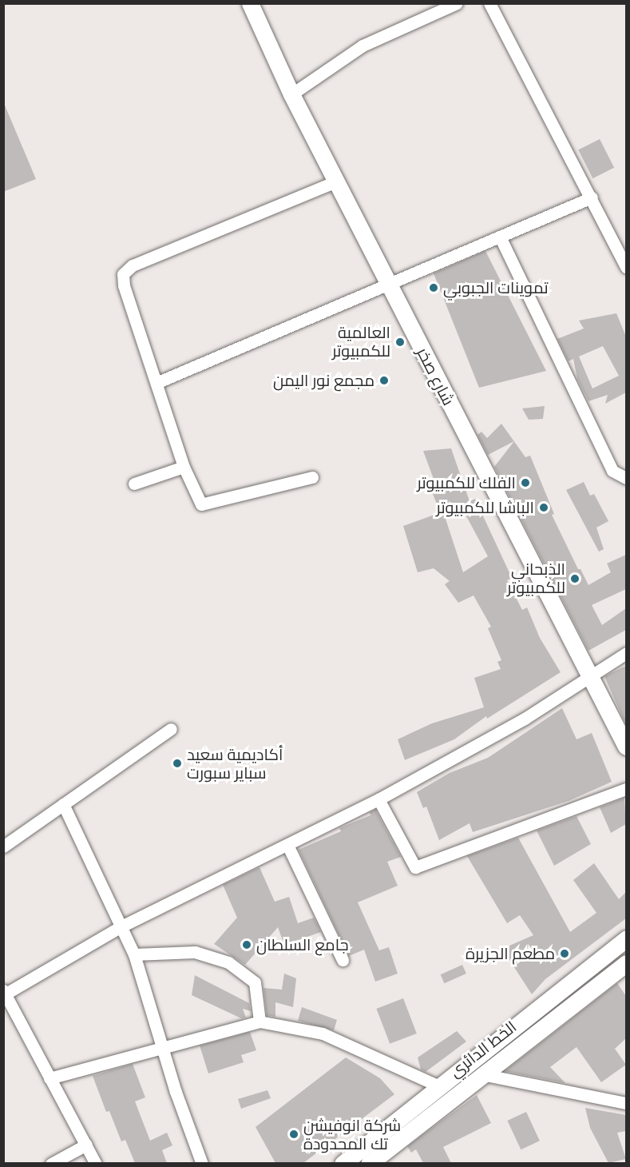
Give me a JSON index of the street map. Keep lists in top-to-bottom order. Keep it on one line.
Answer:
{"streets":{"street":["شارع صخر","الخط الدائري"]},"places":["تموينات الجبوبي","العالمية للكمبيوتر","مجمع نور اليمن","الفلك للكمبيوتر","الباشا للكمبيوتر","الذبحاني للكمبيوتر","أكاديمية سعيد سباير سبورت","جامع السلطان","مطعم الجزيرة","شركة انوفيشن تك المحدودة"]}
